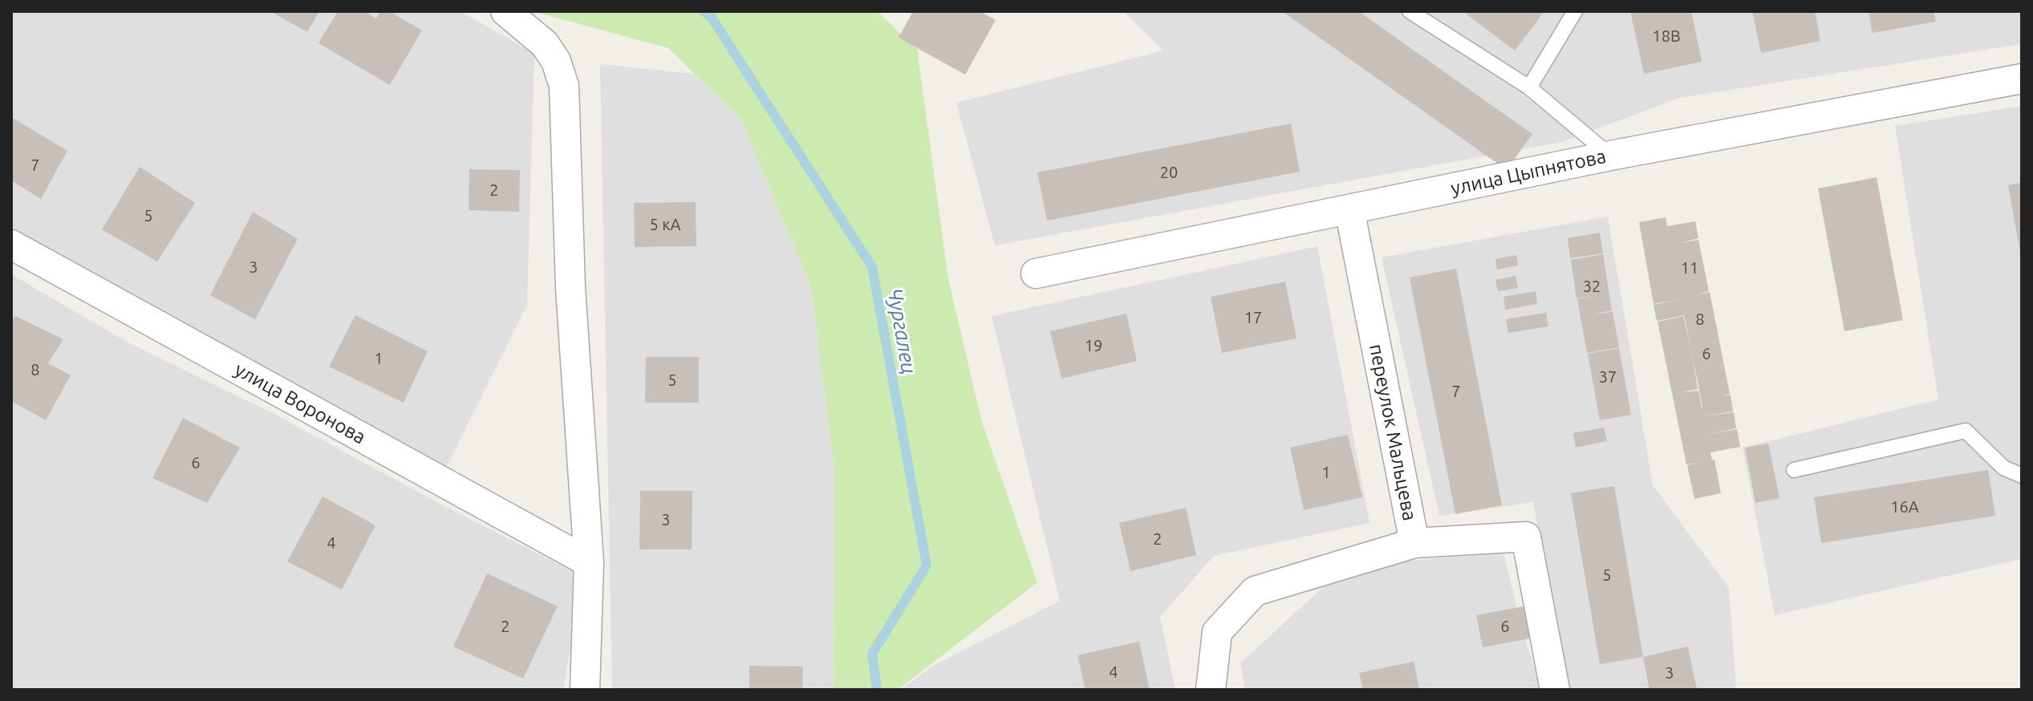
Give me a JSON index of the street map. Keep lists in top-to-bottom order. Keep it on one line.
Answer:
{"streets":{"street":["улица Цыпнятова","улица Воронова","переулок Мальцева"]},"crossings":[["улица Цыпнятова","переулок Мальцева"]],"water":["Чургалец"],"house_numbers":["18В","7","20","2","5","5 кА","3","11","32","17","8","19","6","1","8","37","5","7","6","1","16А","3","2","4","5","2","6","4","3"]}
